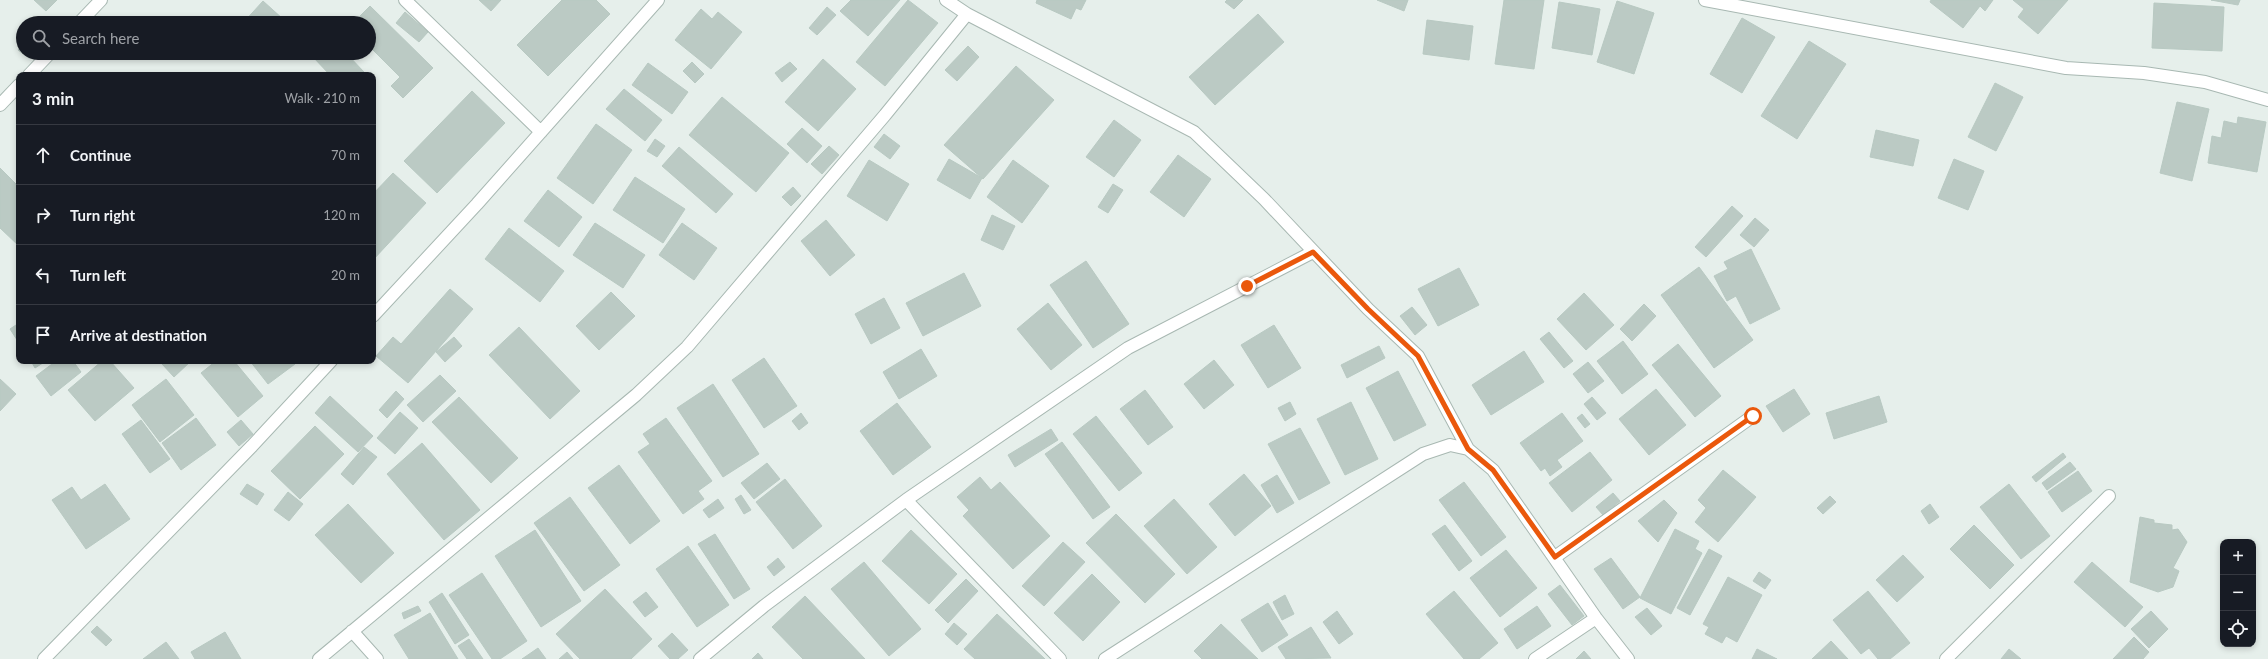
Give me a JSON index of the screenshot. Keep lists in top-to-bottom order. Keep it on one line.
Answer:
{"page":{"search":"Search here","heading":["3 min","Walk · 210 m"],"list":[["Continue","70 m"],["Turn right","120 m"],["Turn left","20 m"],"Arrive at destination"],"map_buttons":["+","−"]}}
